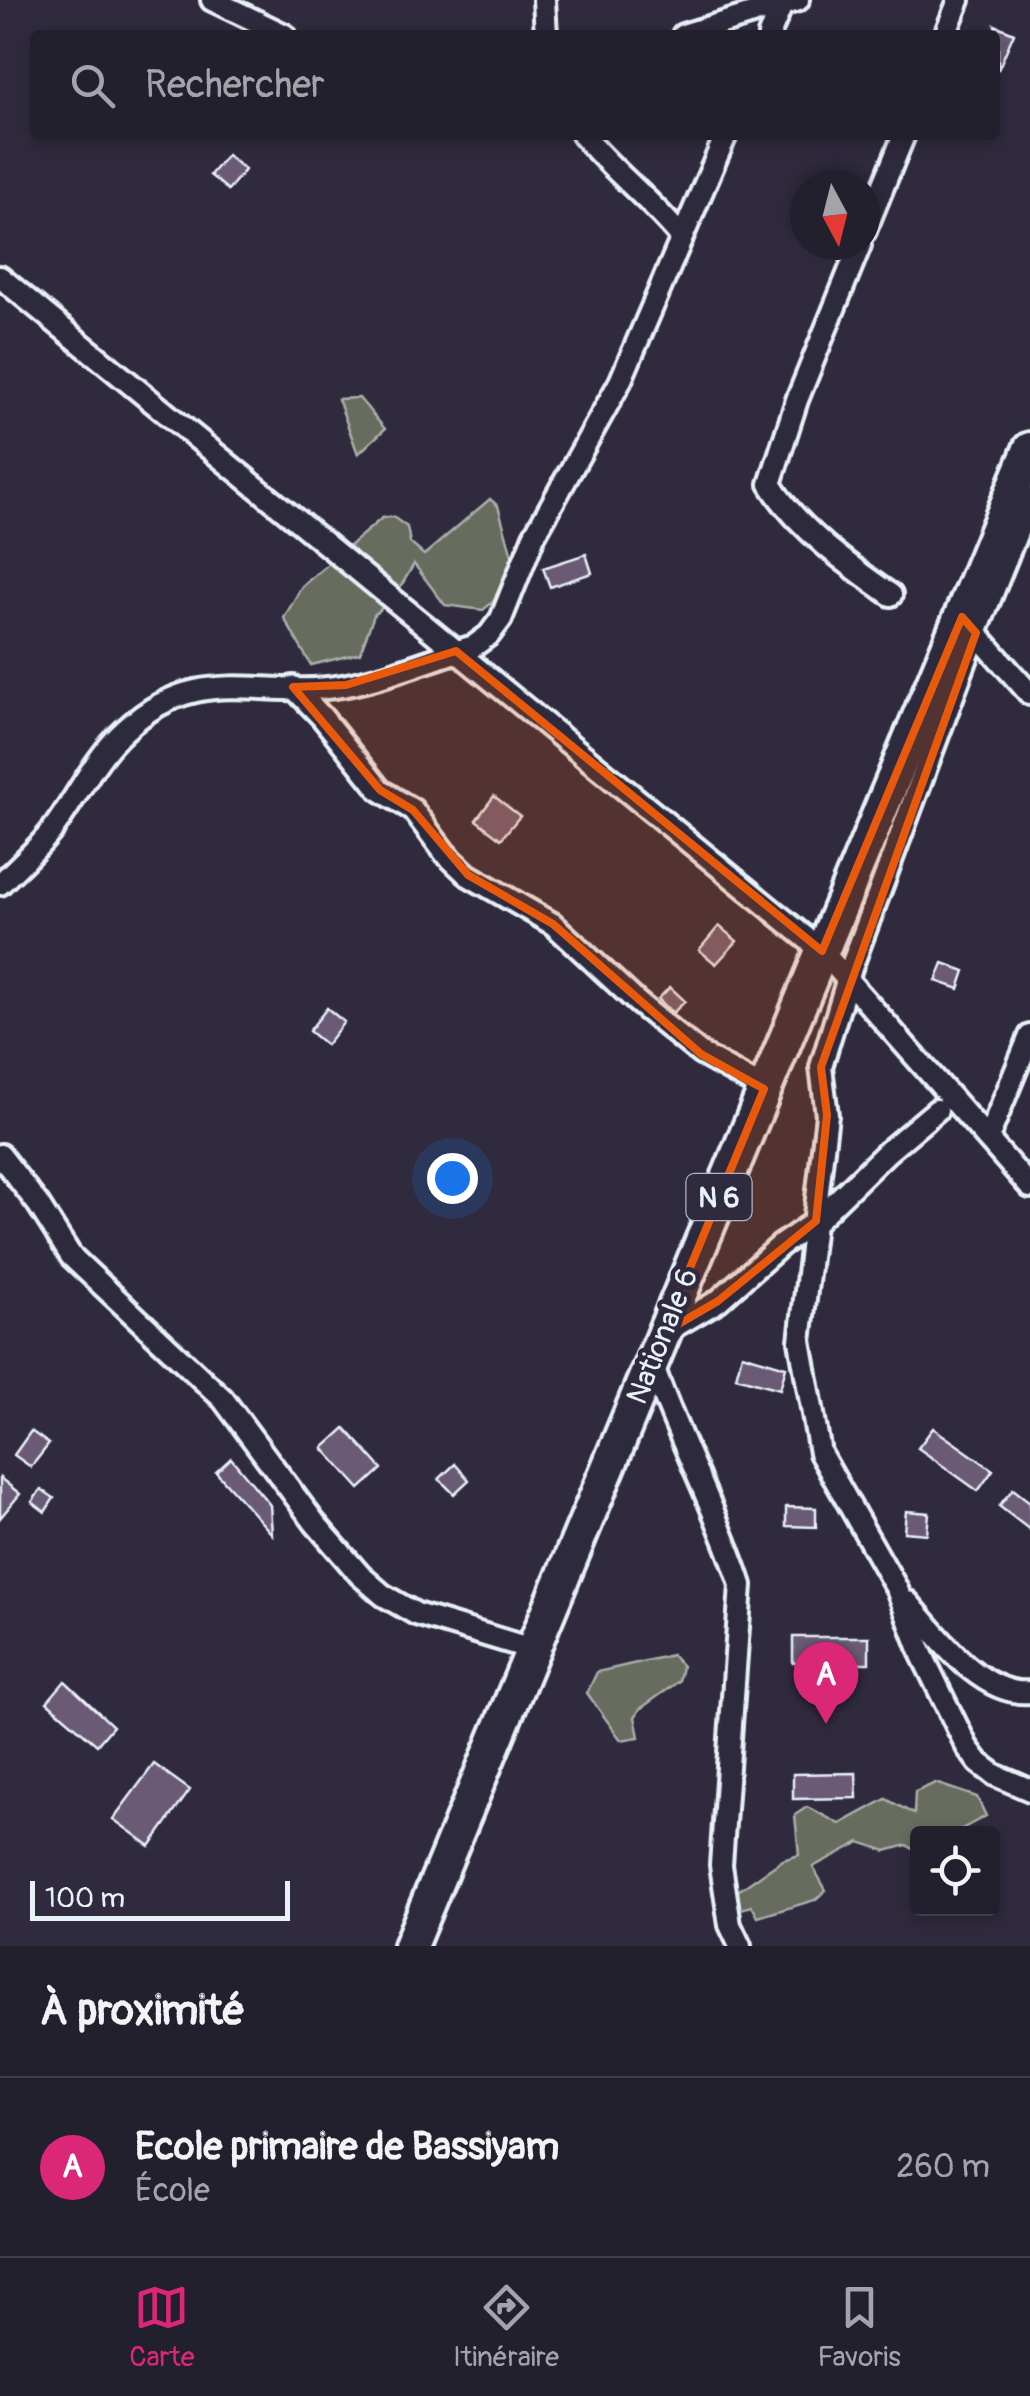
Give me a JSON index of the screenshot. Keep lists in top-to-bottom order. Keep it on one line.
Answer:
{"streets":{"main road":["N 6","Nationale 6"]},"scale_bar":"100 m","north":"bottom","page":{"search":"Rechercher","pins":"A","scale":"100 m","heading":"À proximité","list":[{"mark":"A","name":"Ecole primaire de Bassiyam","note":"École","value":"260 m"}],"nav":["Carte","Itinéraire","Favoris"]}}
